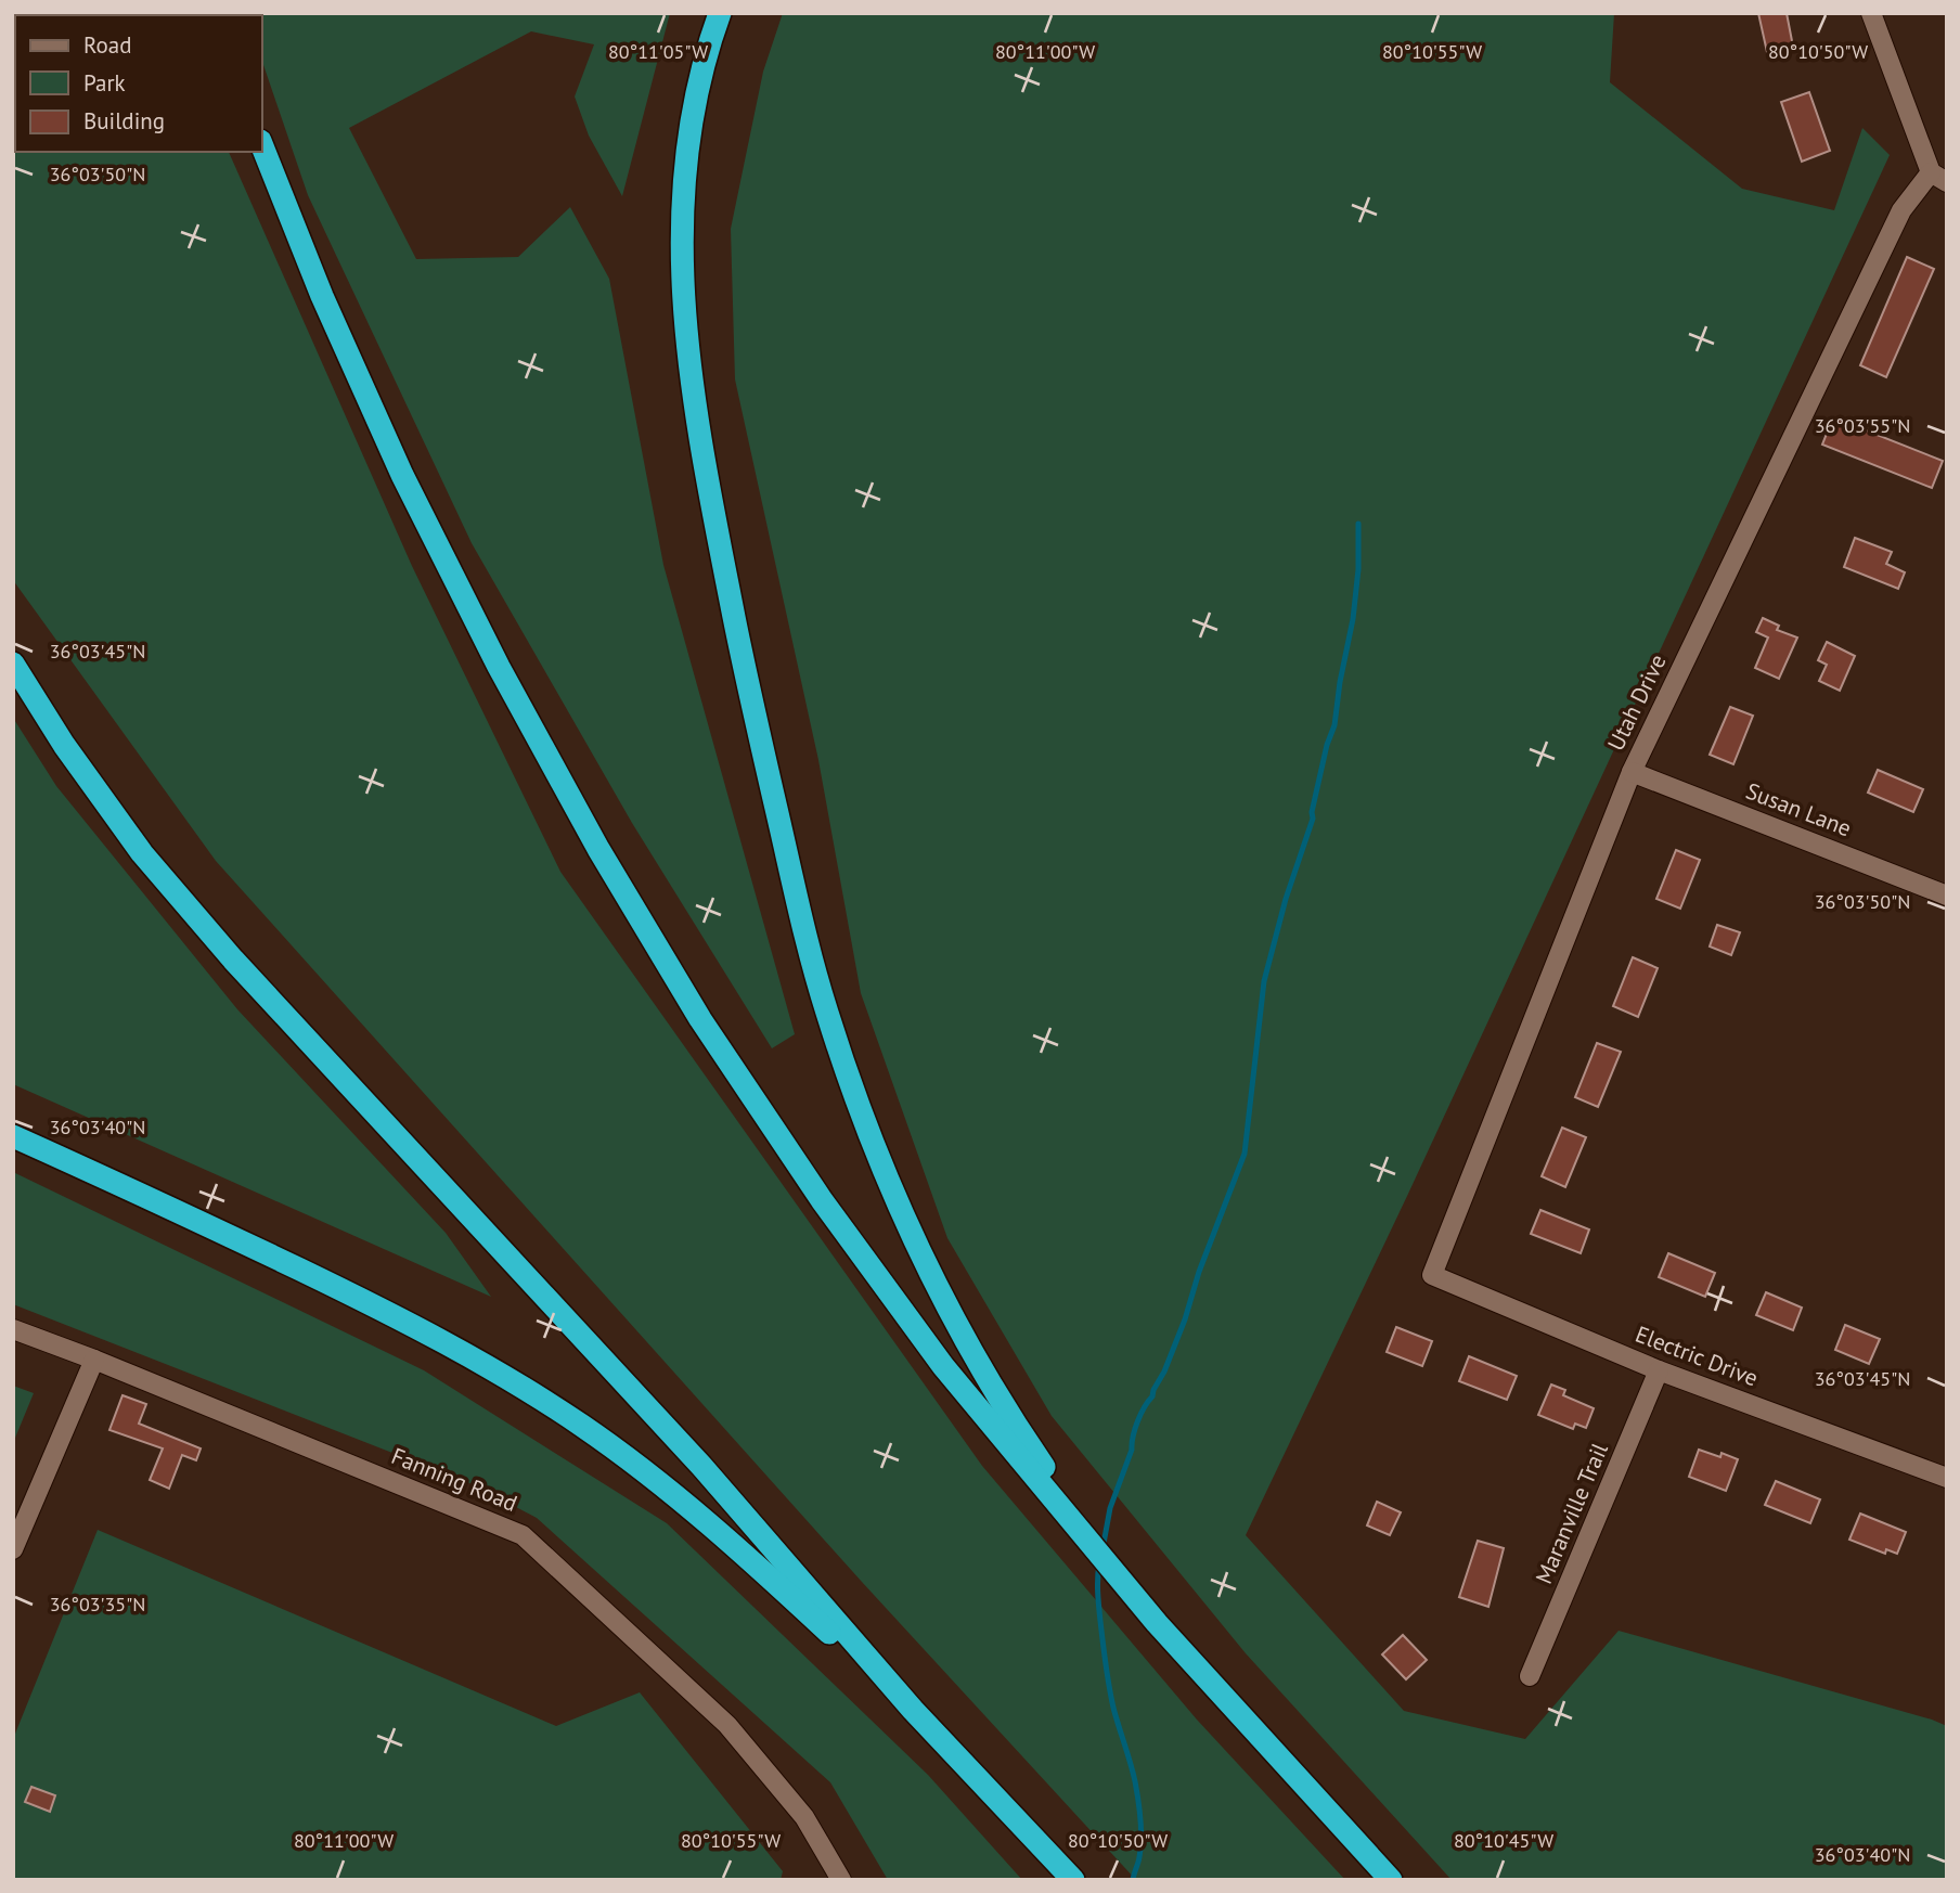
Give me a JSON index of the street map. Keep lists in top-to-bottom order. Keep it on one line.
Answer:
{"streets":{"street":["Utah Drive","Susan Lane","Electric Drive","Fanning Road","Maranville Trail"]},"crossings":[["Utah Drive","Susan Lane"],["Utah Drive","Electric Drive"],["Electric Drive","Maranville Trail"]],"legend":["Road","Park","Building"],"coordinates":["80°11'05\"W","80°11'00\"W","80°10'55\"W","80°10'50\"W","36°03'50\"N","36°03'55\"N","36°03'45\"N","36°03'40\"N","36°03'35\"N","80°10'45\"W"]}
